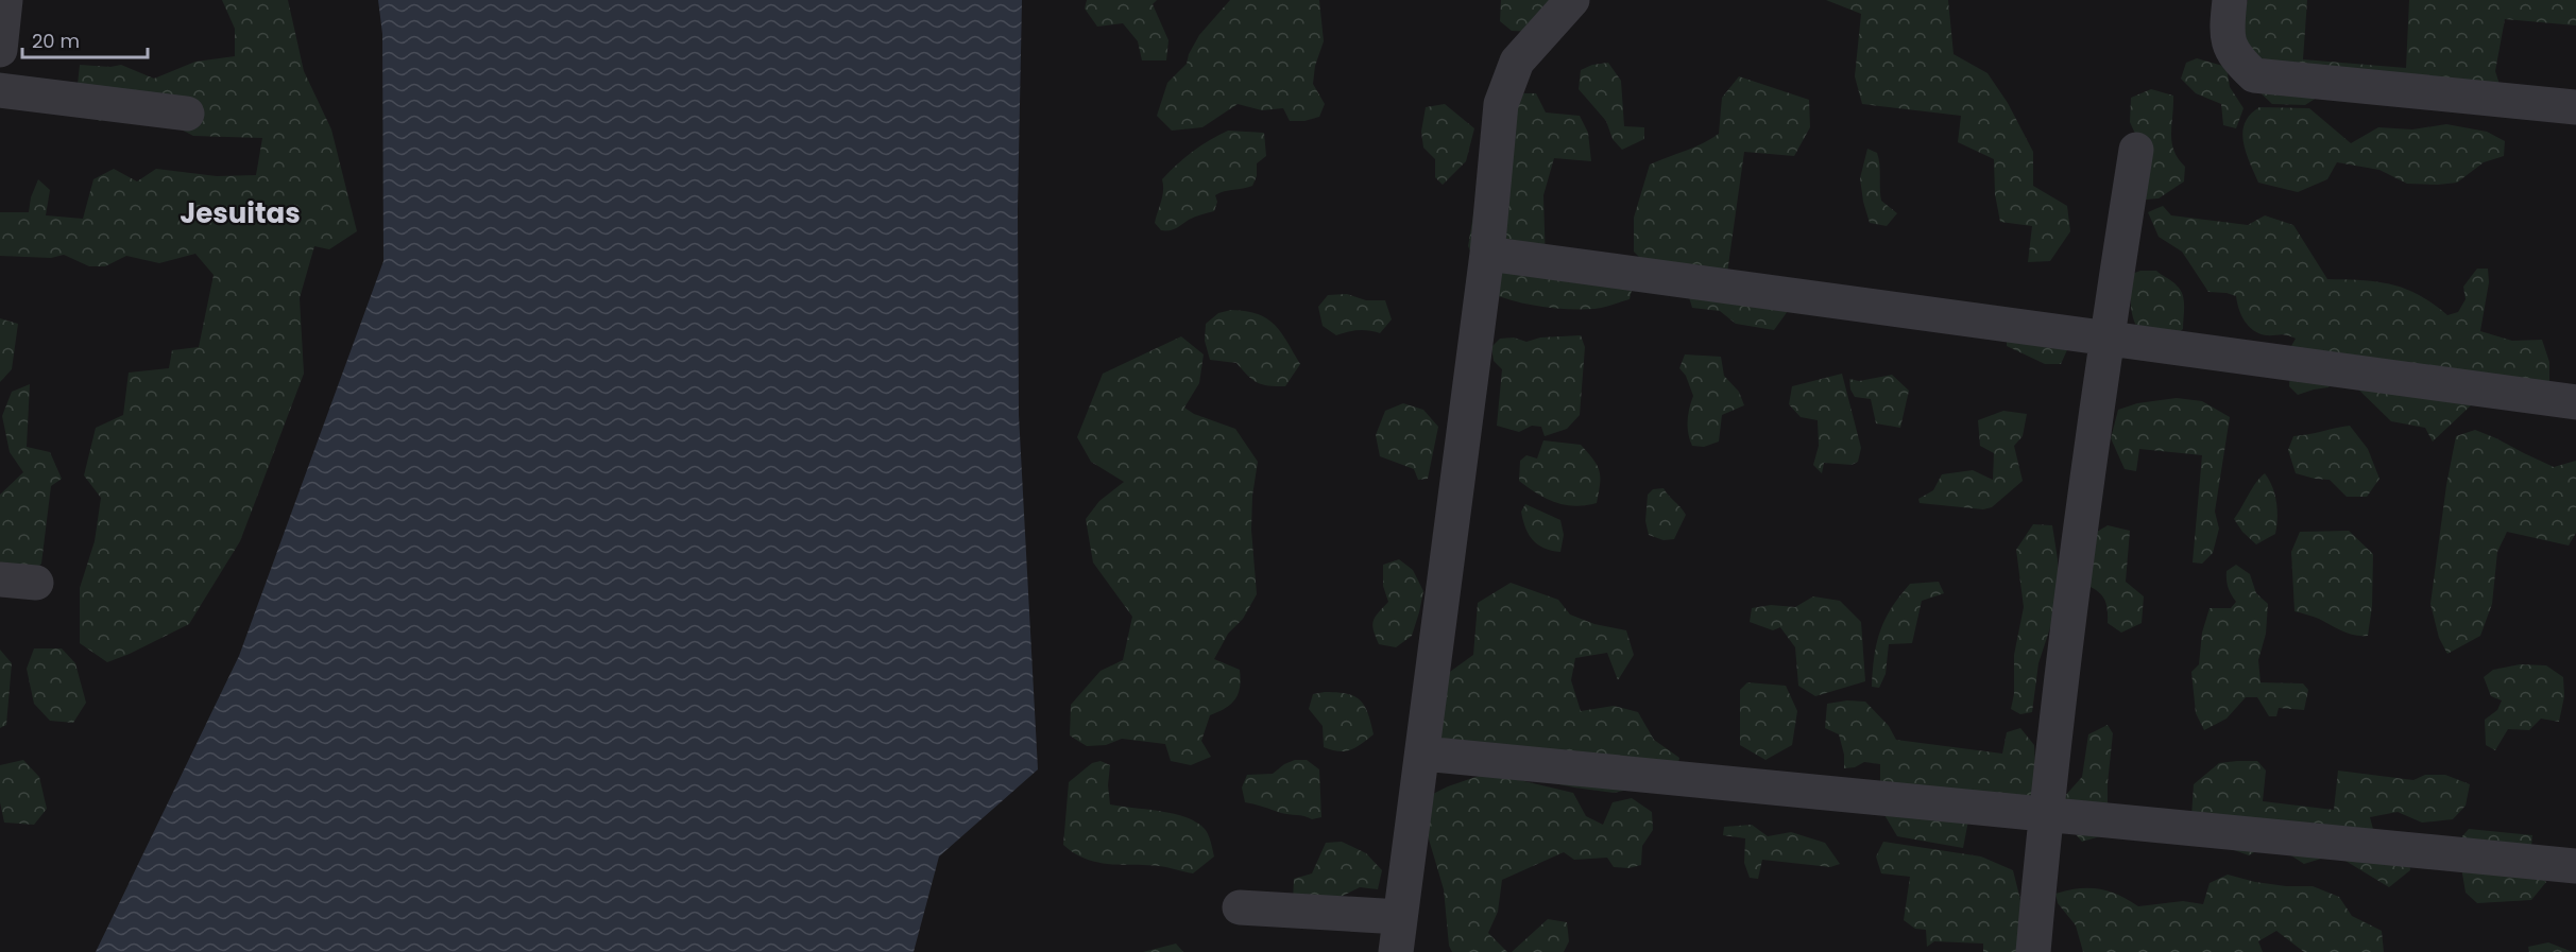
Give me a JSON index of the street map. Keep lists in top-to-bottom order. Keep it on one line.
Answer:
{"districts":["Jesuitas"],"scale_bar":"20 m"}
